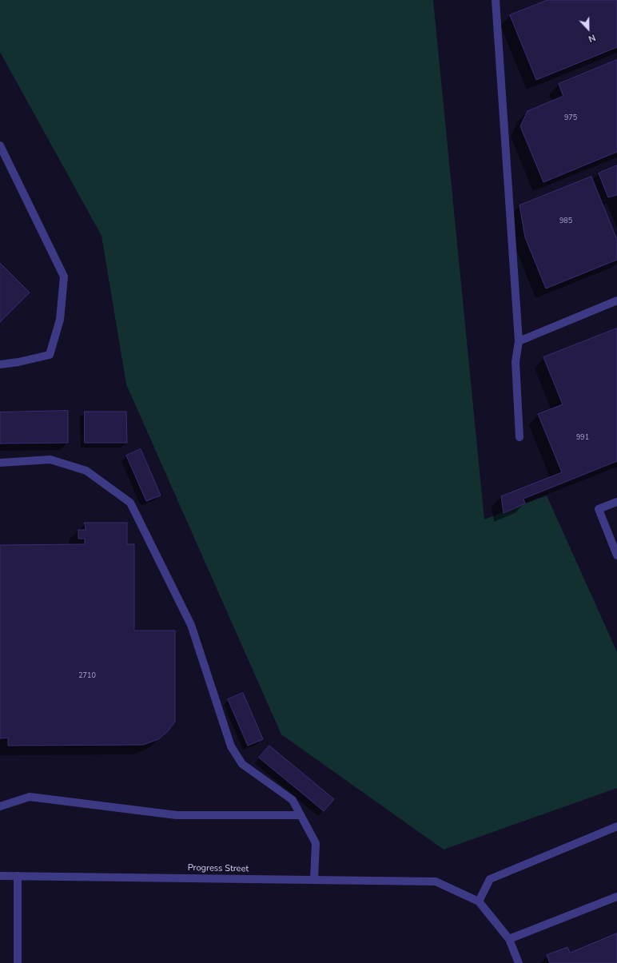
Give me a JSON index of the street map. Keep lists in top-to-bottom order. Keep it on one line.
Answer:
{"streets":{"street":["Progress Street"]},"house_numbers":["975","985","991","2710"],"north":"bottom"}
